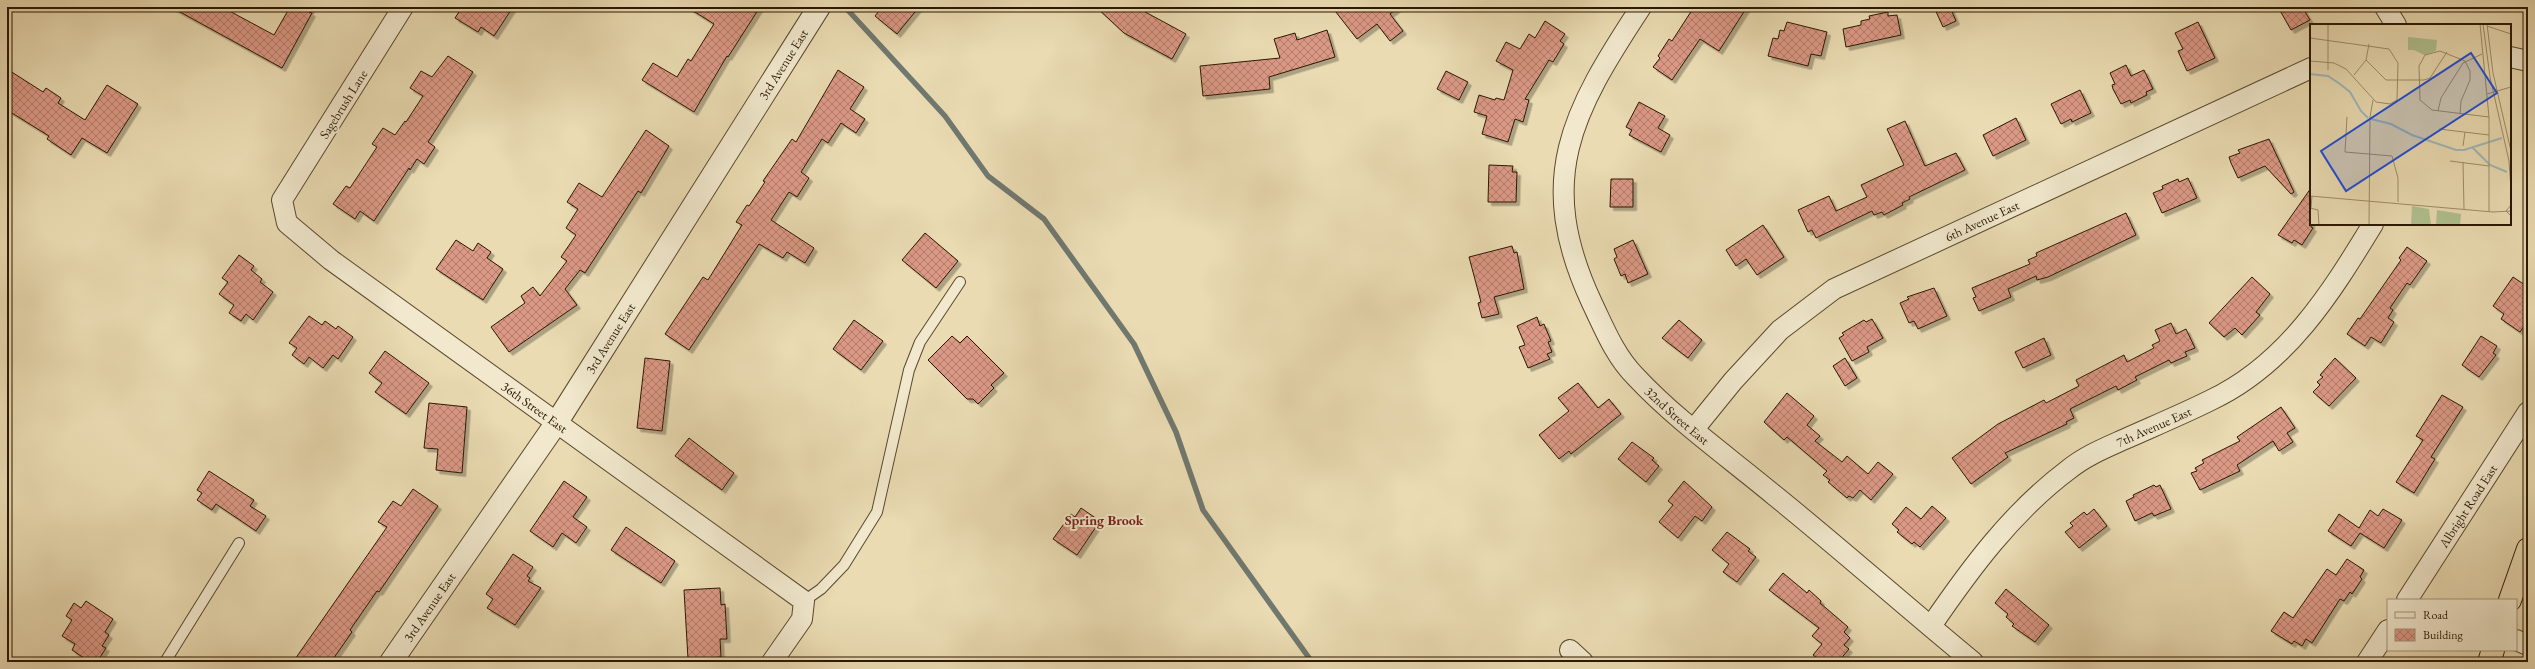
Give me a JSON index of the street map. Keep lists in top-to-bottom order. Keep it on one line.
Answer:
{"streets":{"street":["3rd Avenue East","Sagebrush Lane","6th Avenue East","36th Street East","32nd Street East","7th Avenue East","Albright Road East"]},"crossings":[["3rd Avenue East","36th Street East"],["Sagebrush Lane","36th Street East"],["6th Avenue East","32nd Street East"],["32nd Street East","7th Avenue East"]],"districts":["Spring Brook"],"legend":["Road","Building"]}
